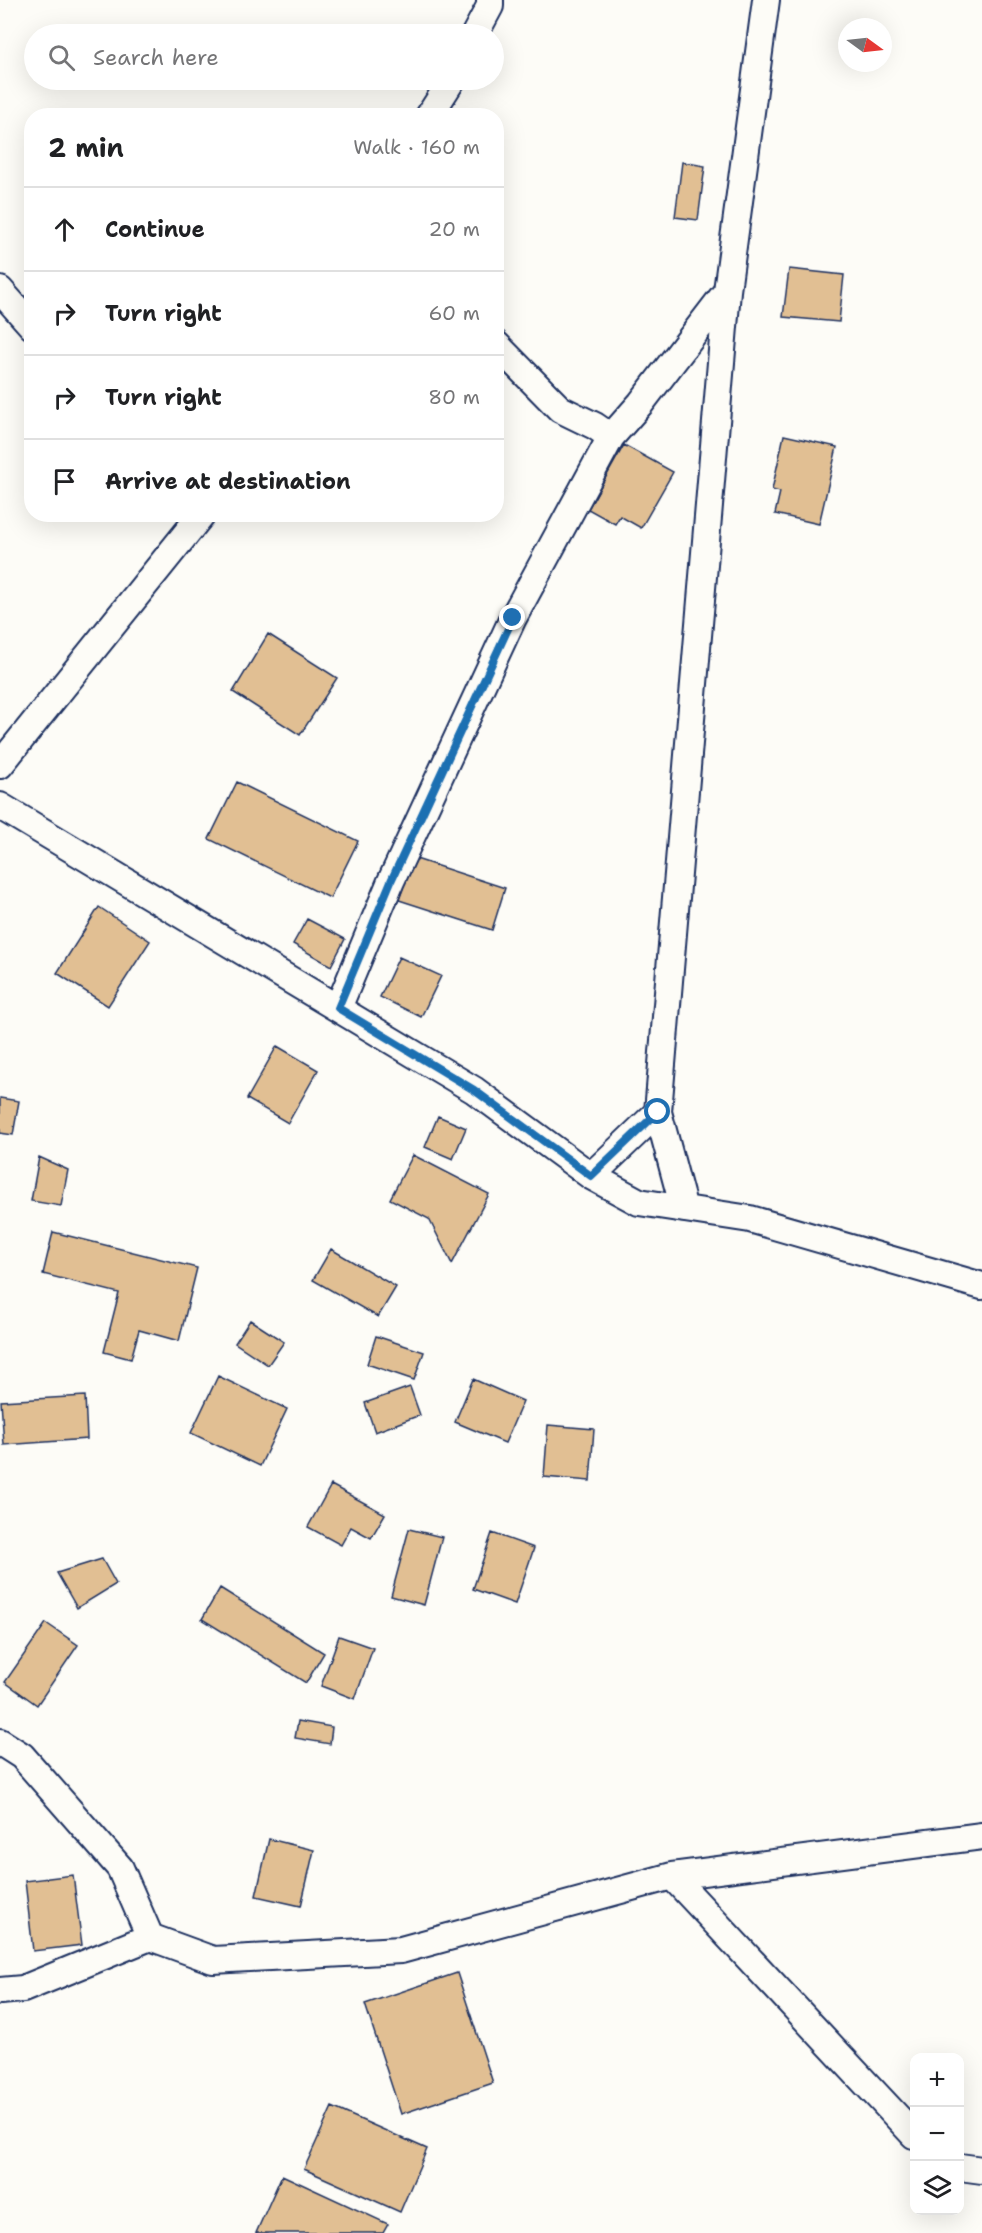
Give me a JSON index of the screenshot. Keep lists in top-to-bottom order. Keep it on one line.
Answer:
{"north":"right","page":{"search":"Search here","heading":["2 min","Walk · 160 m"],"list":[["Continue","20 m"],["Turn right","60 m"],["Turn right","80 m"],"Arrive at destination"],"map_buttons":["+","−"]}}
